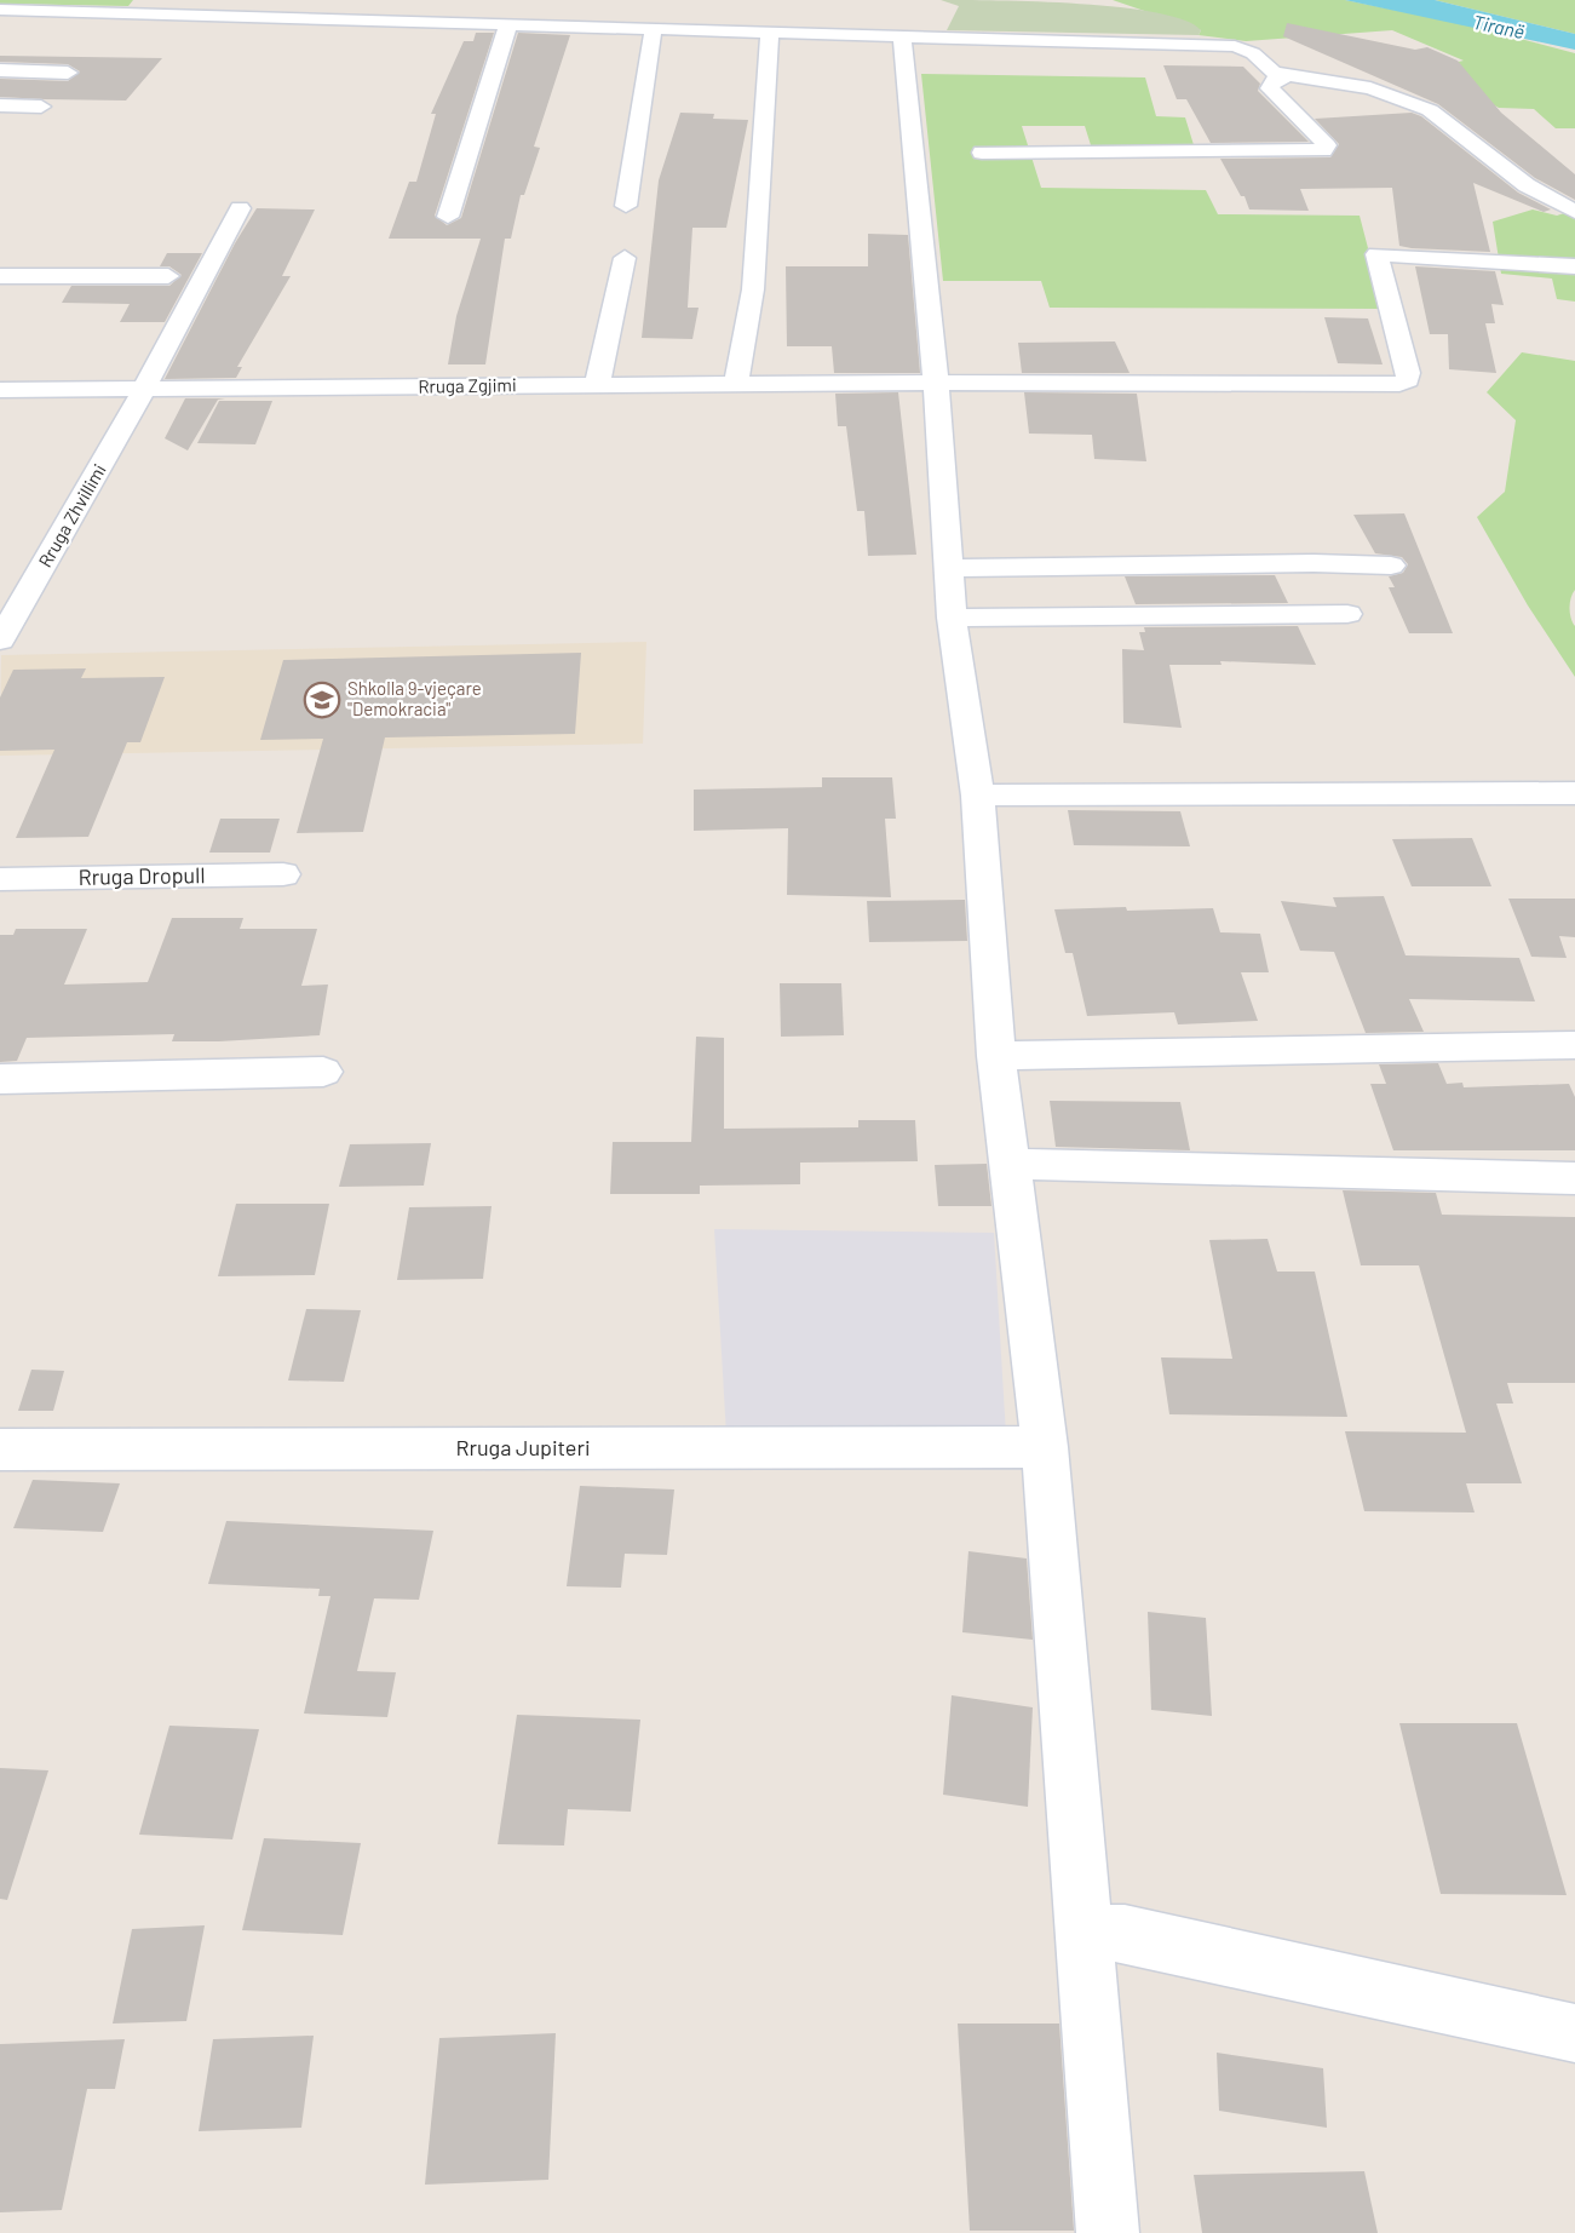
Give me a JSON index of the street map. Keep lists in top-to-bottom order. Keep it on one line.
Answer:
{"streets":{"street":["Rruga Zgjimi","Rruga Zhvillimi","Rruga Dropull","Rruga Jupiteri"]},"crossings":[["Rruga Zgjimi","Rruga Zhvillimi"]],"water":["Tiranë"],"places":{"school or university":["Shkolla 9-vjeçare \"Demokracia\""]}}
